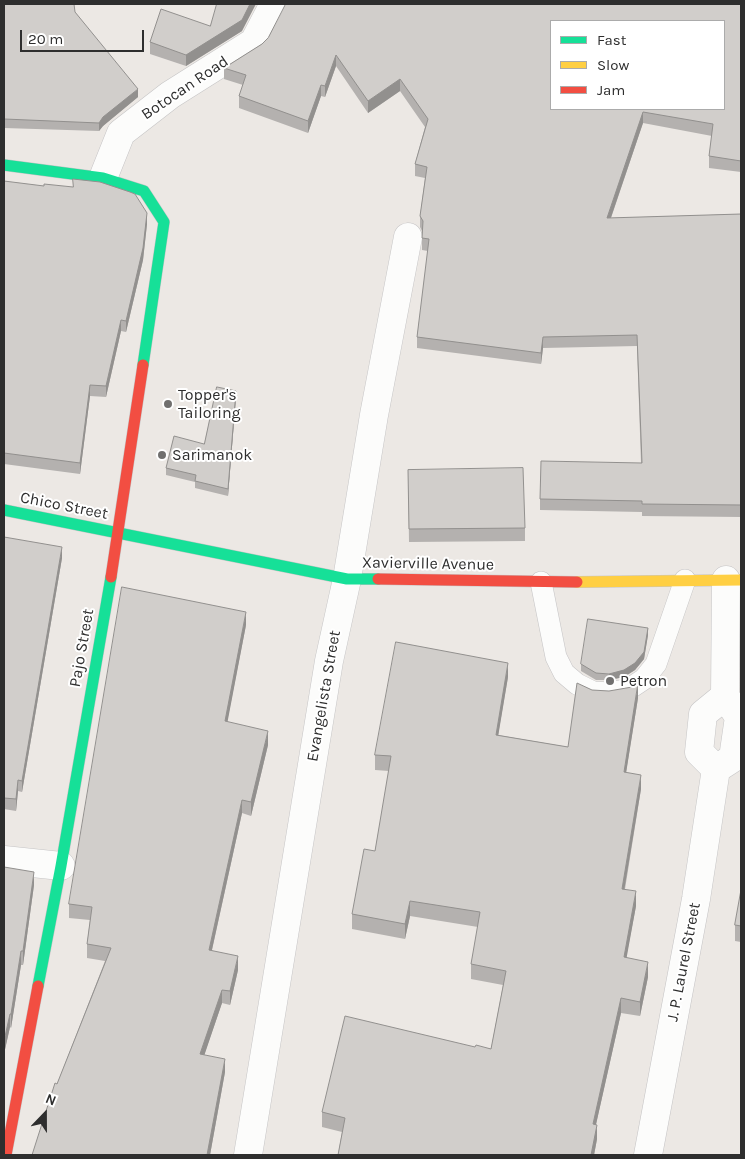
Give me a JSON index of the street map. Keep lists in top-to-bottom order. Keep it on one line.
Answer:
{"streets":{"street":["Botocan Road","Chico Street","Xavierville Avenue","Pajo Street","Evangelista Street","J. P. Laurel Street"]},"crossings":[["Botocan Road","Pajo Street"],["Chico Street","Xavierville Avenue"],["Chico Street","Pajo Street"],["Xavierville Avenue","Pajo Street"],["Xavierville Avenue","Evangelista Street"]],"places":["Topper's Tailoring","Sarimanok","Petron"],"legend":["Fast","Slow","Jam"],"scale_bar":"20 m","north":"top"}
